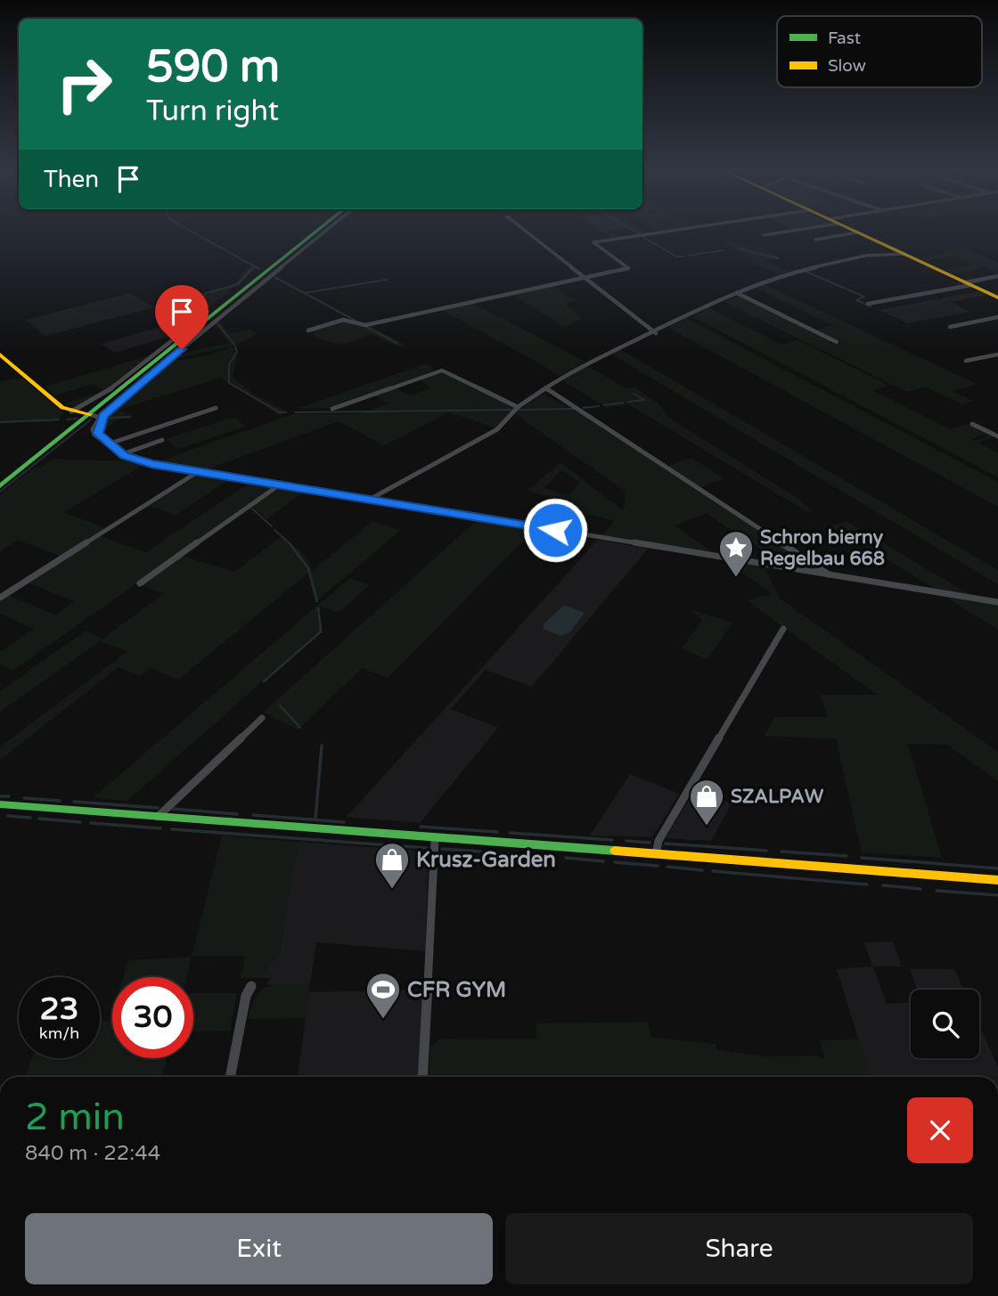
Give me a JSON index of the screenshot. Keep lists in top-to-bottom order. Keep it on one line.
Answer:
{"places":{"place":["Schron bierny Regelbau 668"],"shop":["SZALPAW","Krusz-Garden"],"sports":["CFR GYM"]},"legend":["Fast","Slow"],"page":{"turn":["590 m","Turn right"],"then":"Then","speed":"23 km/h","limit":"30","heading":["2 min","840 m · 22:44"],"buttons":["Exit","Share"]}}
